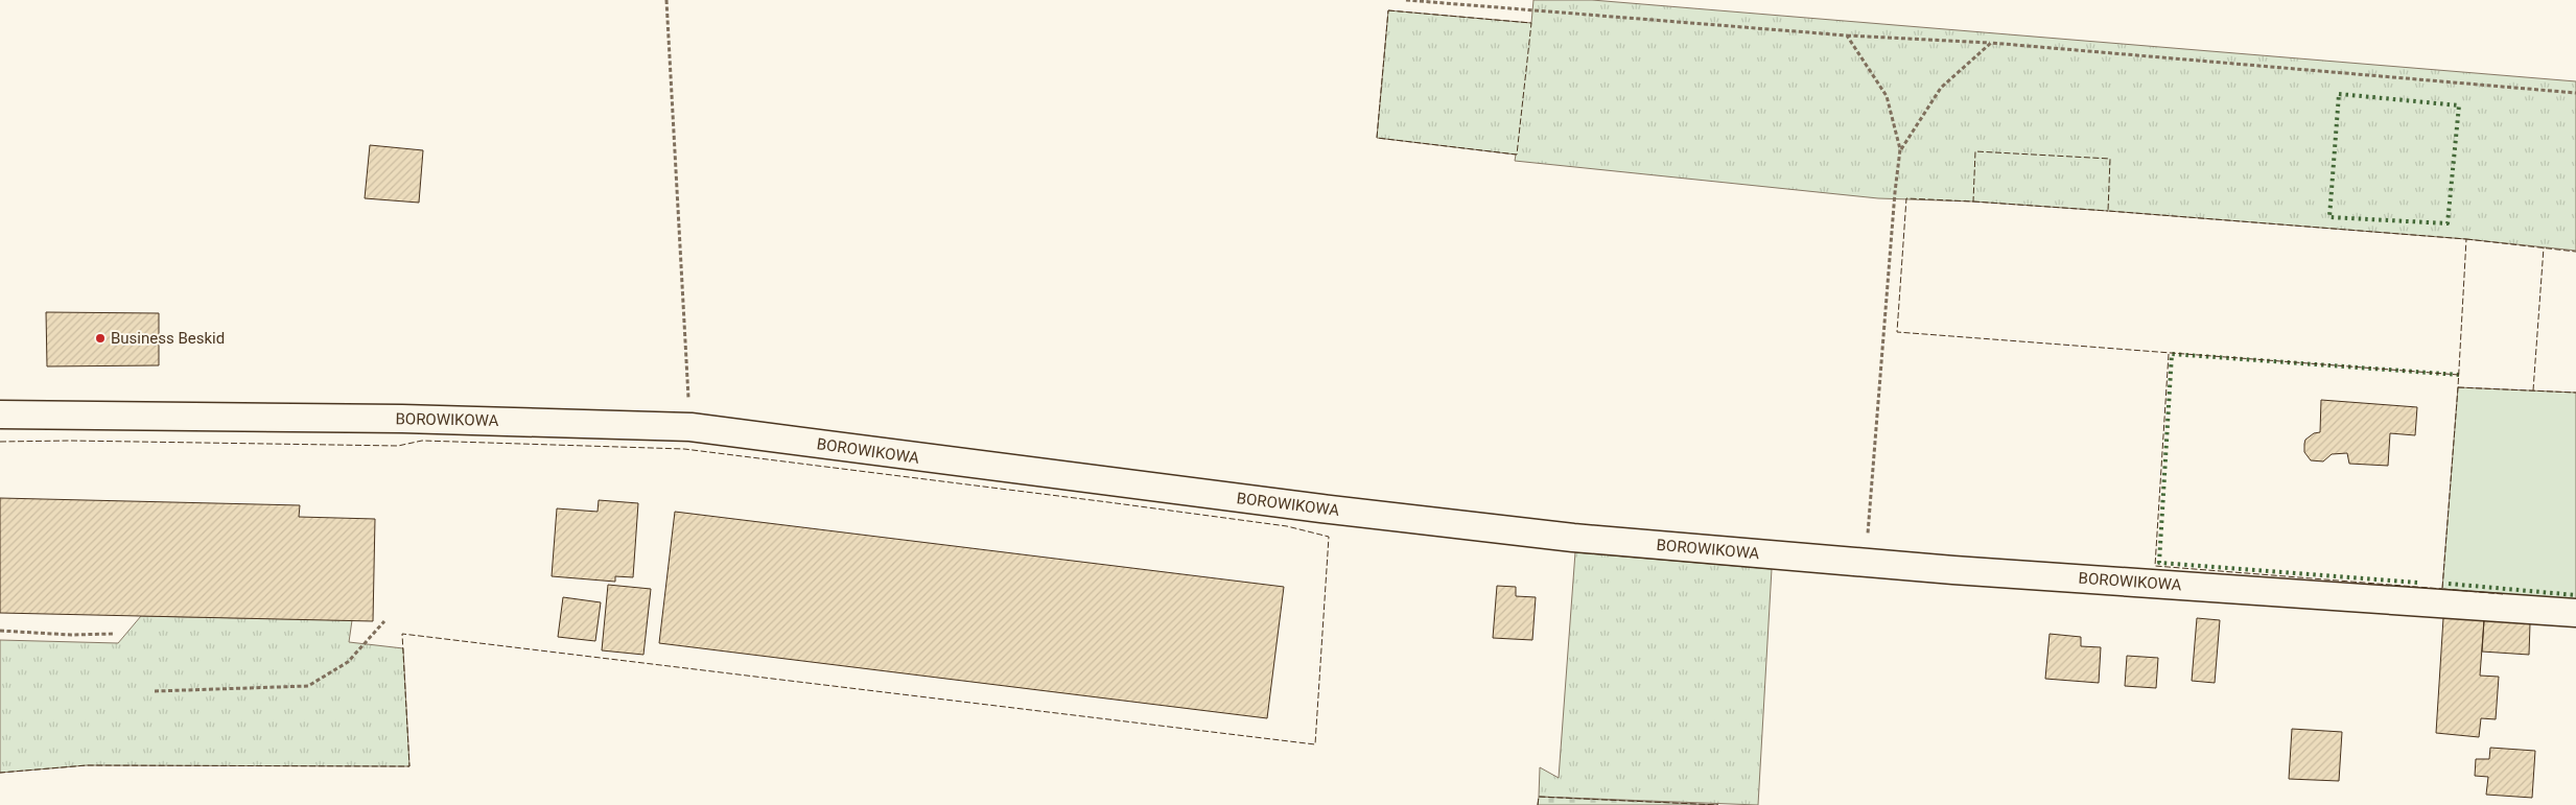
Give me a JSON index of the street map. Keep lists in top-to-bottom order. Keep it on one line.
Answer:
{"streets":{"street":["BOROWIKOWA"]},"places":["Business Beskid"]}
